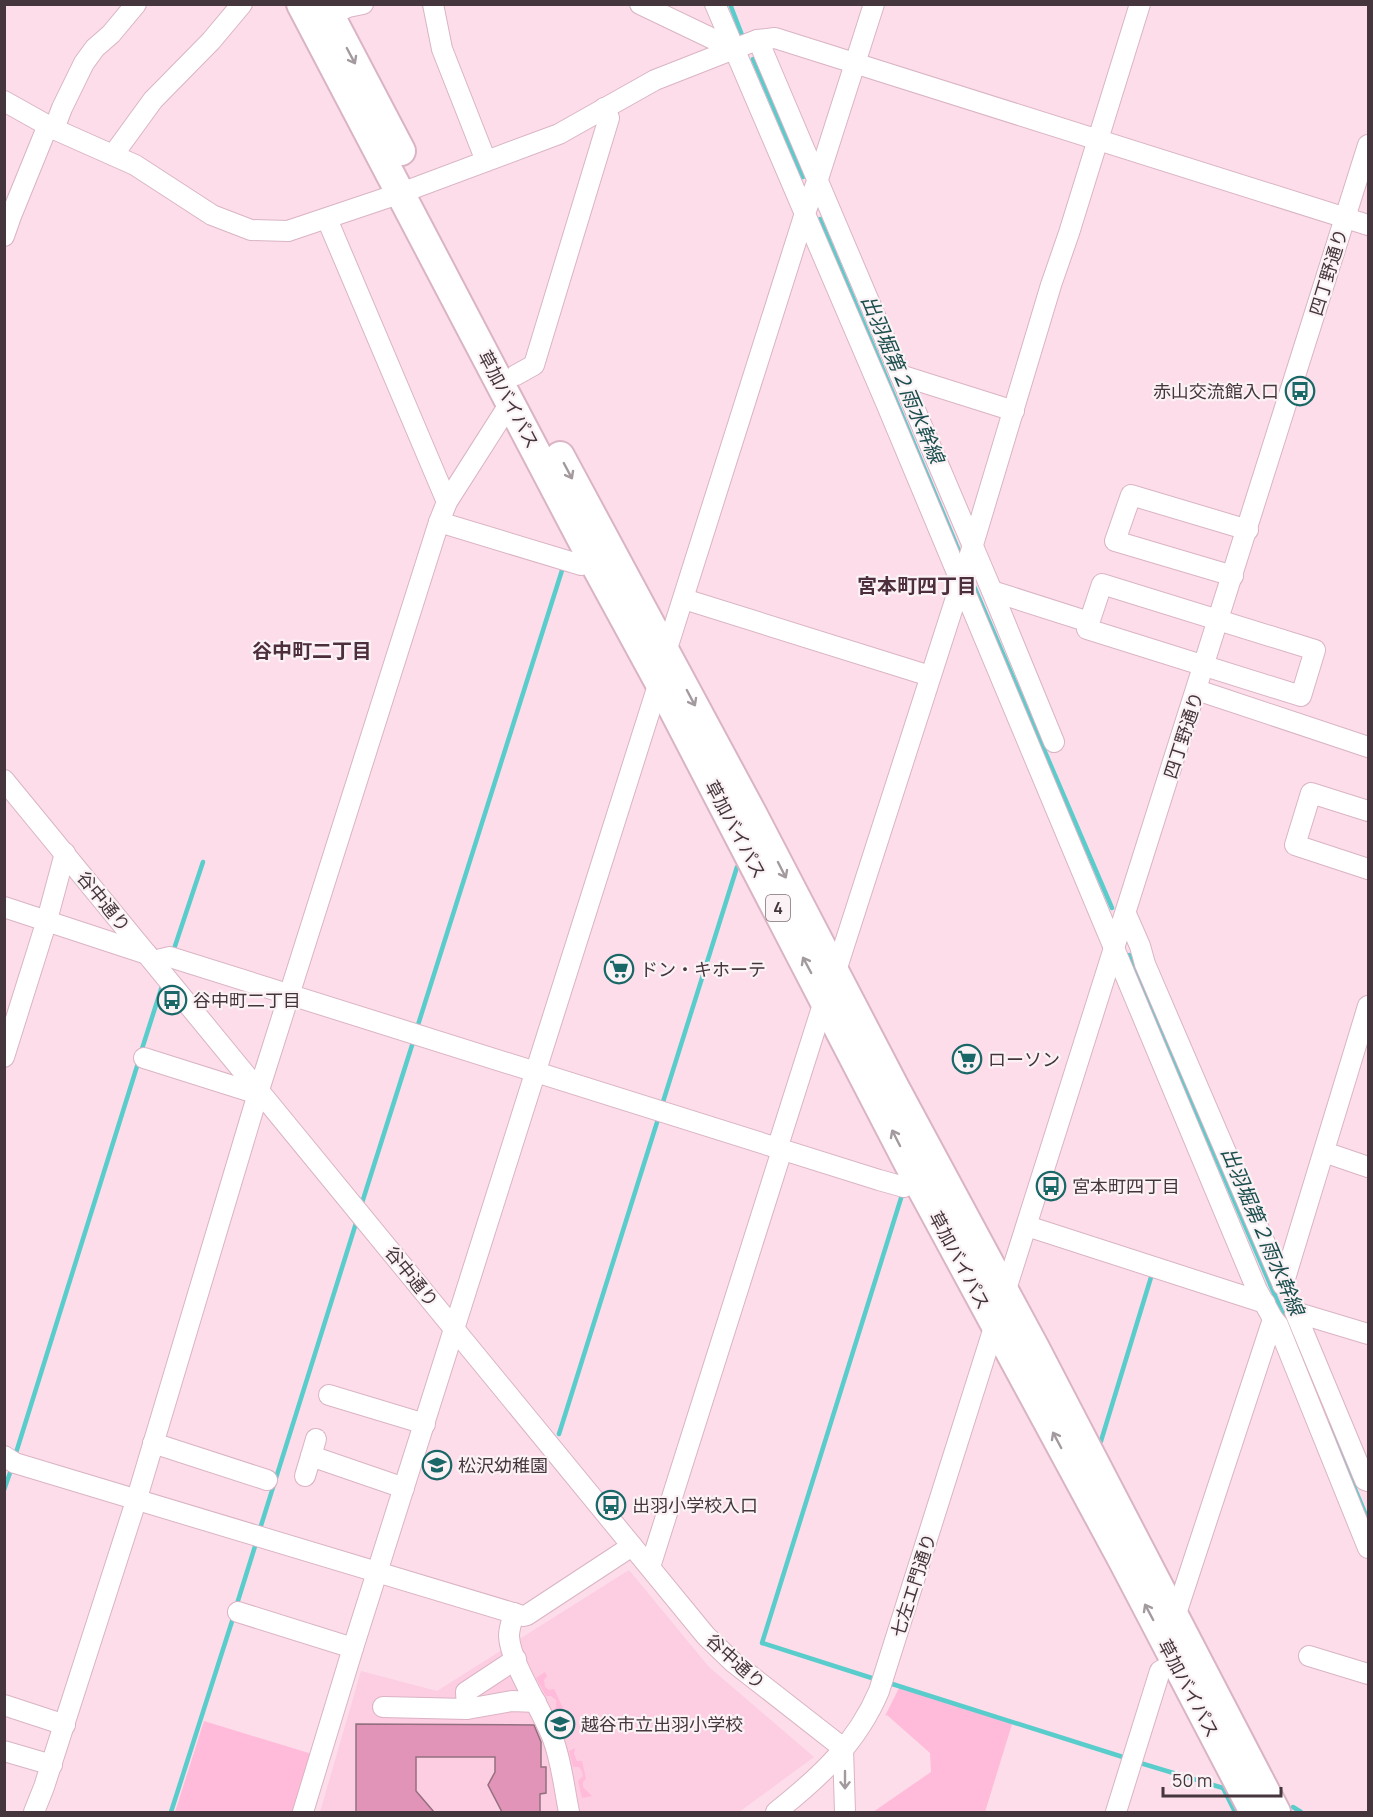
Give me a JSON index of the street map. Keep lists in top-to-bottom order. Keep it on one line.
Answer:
{"streets":{"highway":["草加バイパス","4"],"street":["四丁野通り","谷中通り","七左エ門通り"]},"crossings":[["四丁野通り","草加バイパス"],["四丁野通り","七左エ門通り"],["草加バイパス","七左エ門通り"],["谷中通り","七左エ門通り"]],"districts":["宮本町四丁目","谷中町二丁目"],"water":["出羽堀第２雨水幹線"],"places":{"bus stop":["赤山交流館入口","谷中町二丁目","宮本町四丁目","出羽小学校入口"],"supermarket":["ドン・キホーテ","ローソン"],"school or university":["松沢幼稚園","越谷市立出羽小学校"]},"scale_bar":"50 m"}
